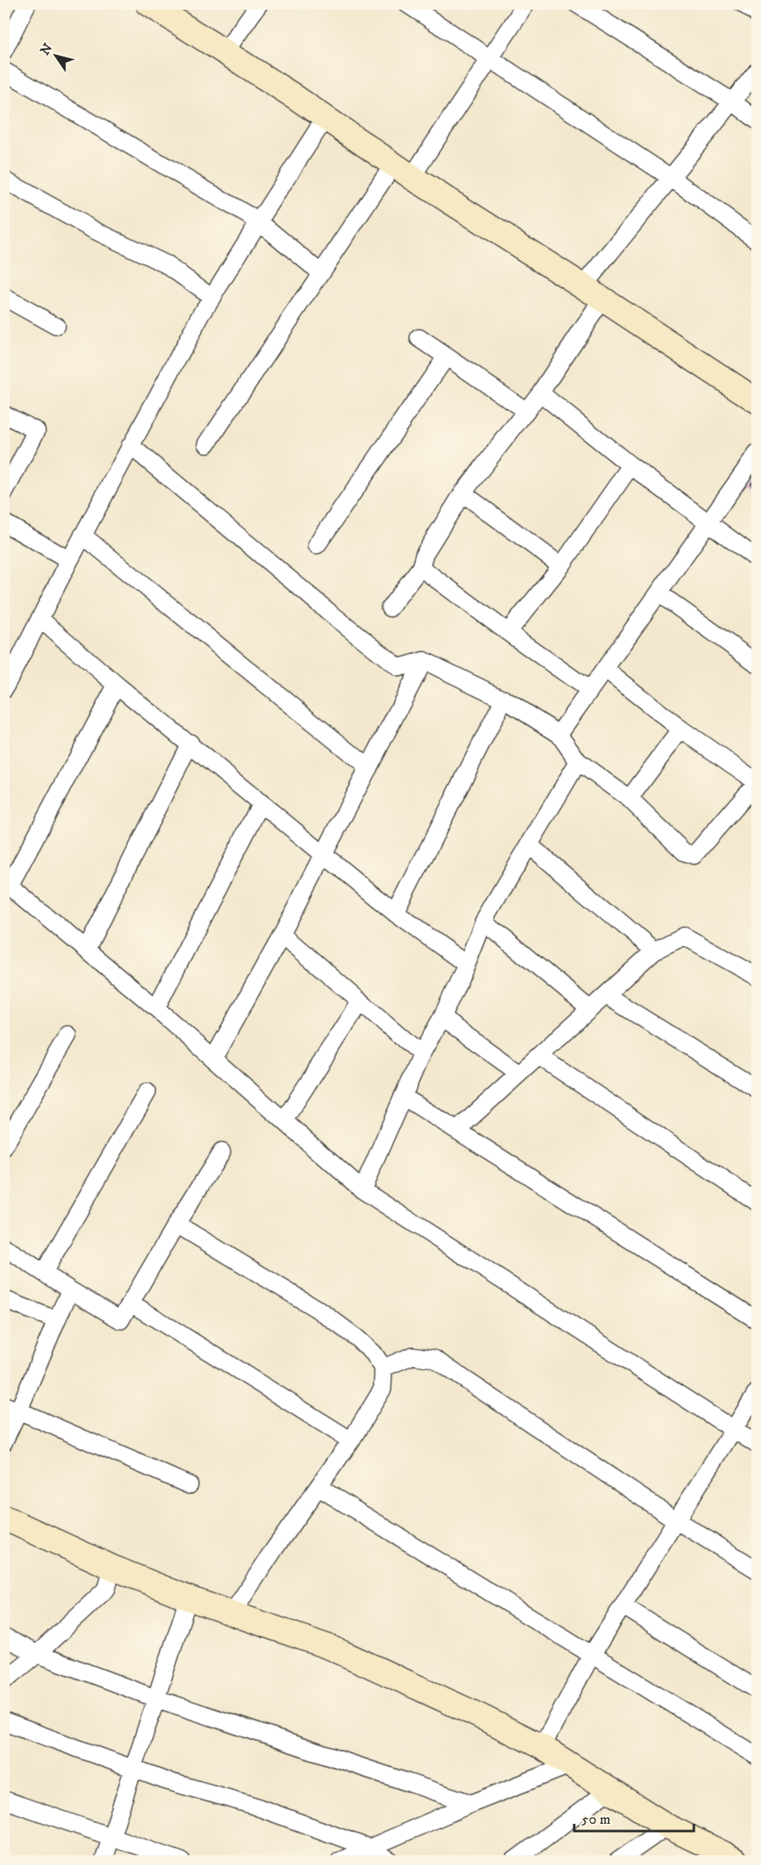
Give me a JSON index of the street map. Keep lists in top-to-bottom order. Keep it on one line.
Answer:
{"scale_bar":"50 m","north":"top left"}
